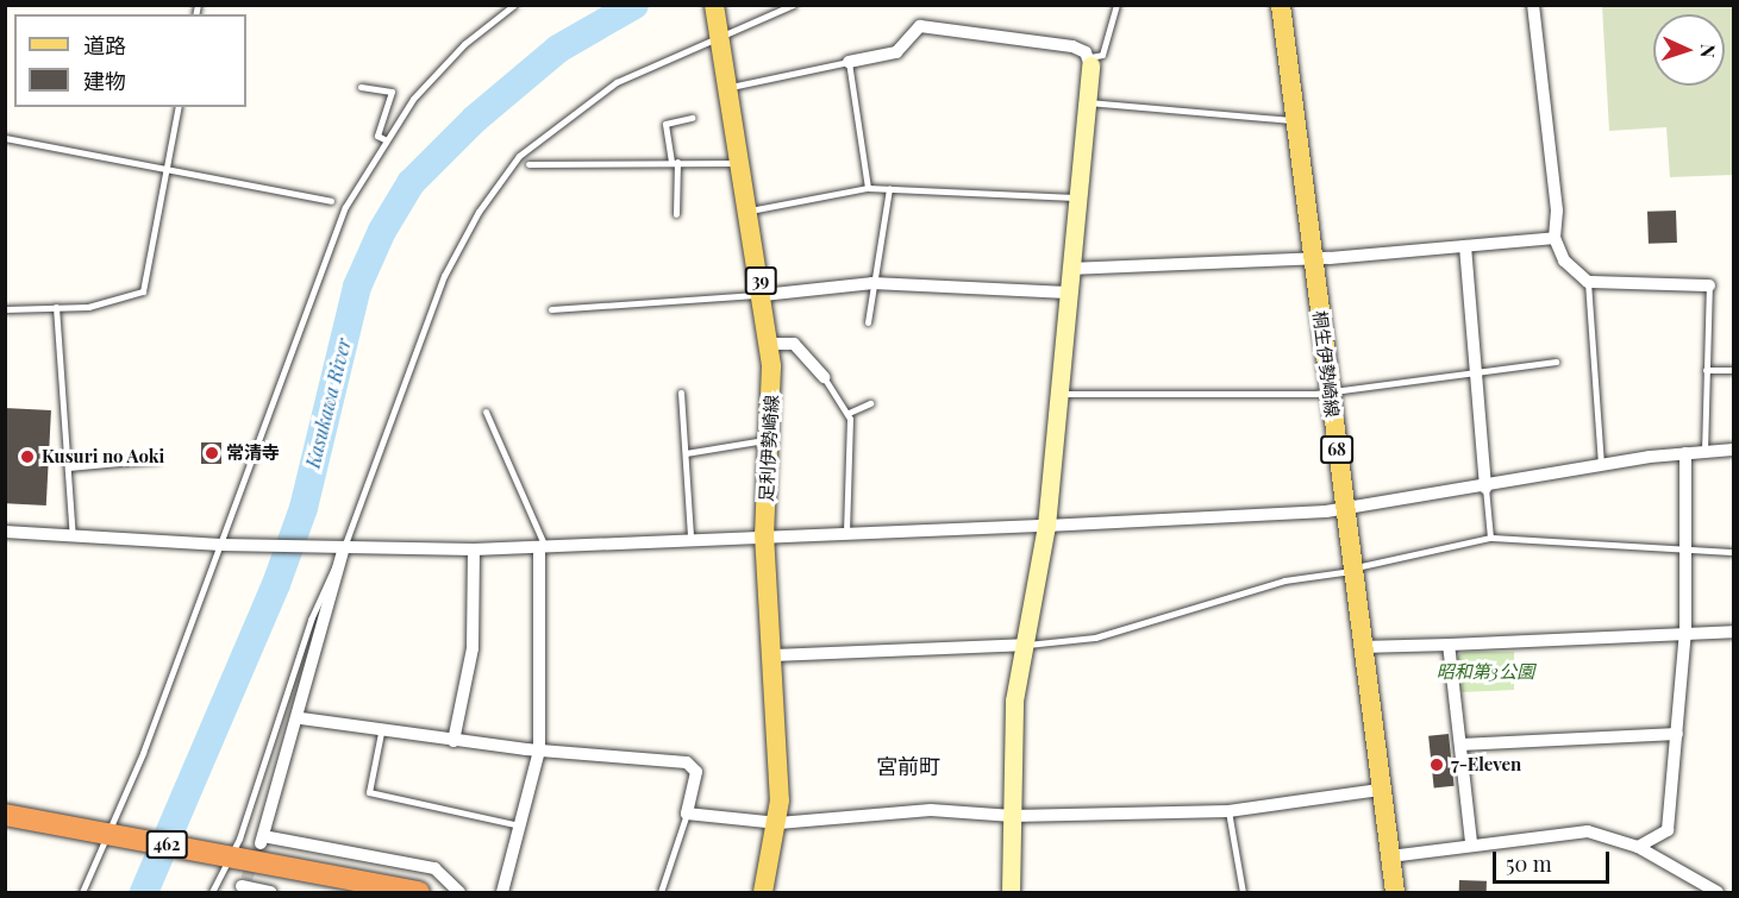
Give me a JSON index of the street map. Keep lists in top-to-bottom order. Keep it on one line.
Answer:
{"streets":{"highway":["462"],"main road":["39","桐生伊勢崎線","足利伊勢崎線","68"]},"districts":["宮前町"],"water":["Kasukawa River"],"parks":["昭和第3公園"],"places":["常清寺","Kusuri no Aoki","7-Eleven"],"legend":["道路","建物"],"scale_bar":"50 m","north":"right"}
